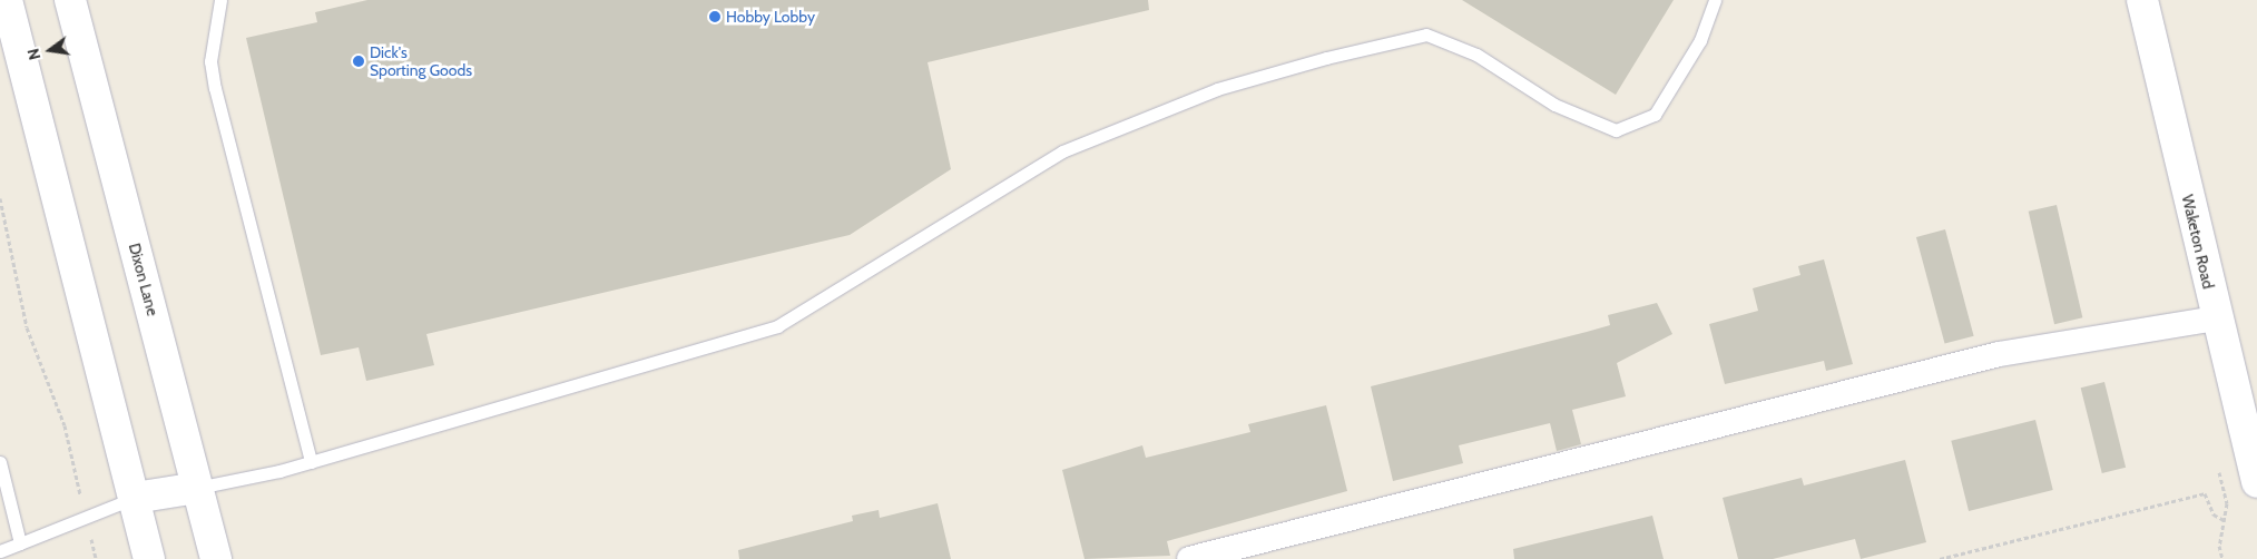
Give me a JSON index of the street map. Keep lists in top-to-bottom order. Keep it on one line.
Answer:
{"streets":{"street":["Waketon Road","Dixon Lane"]},"places":["Hobby Lobby","Dick's Sporting Goods"],"north":"left"}
